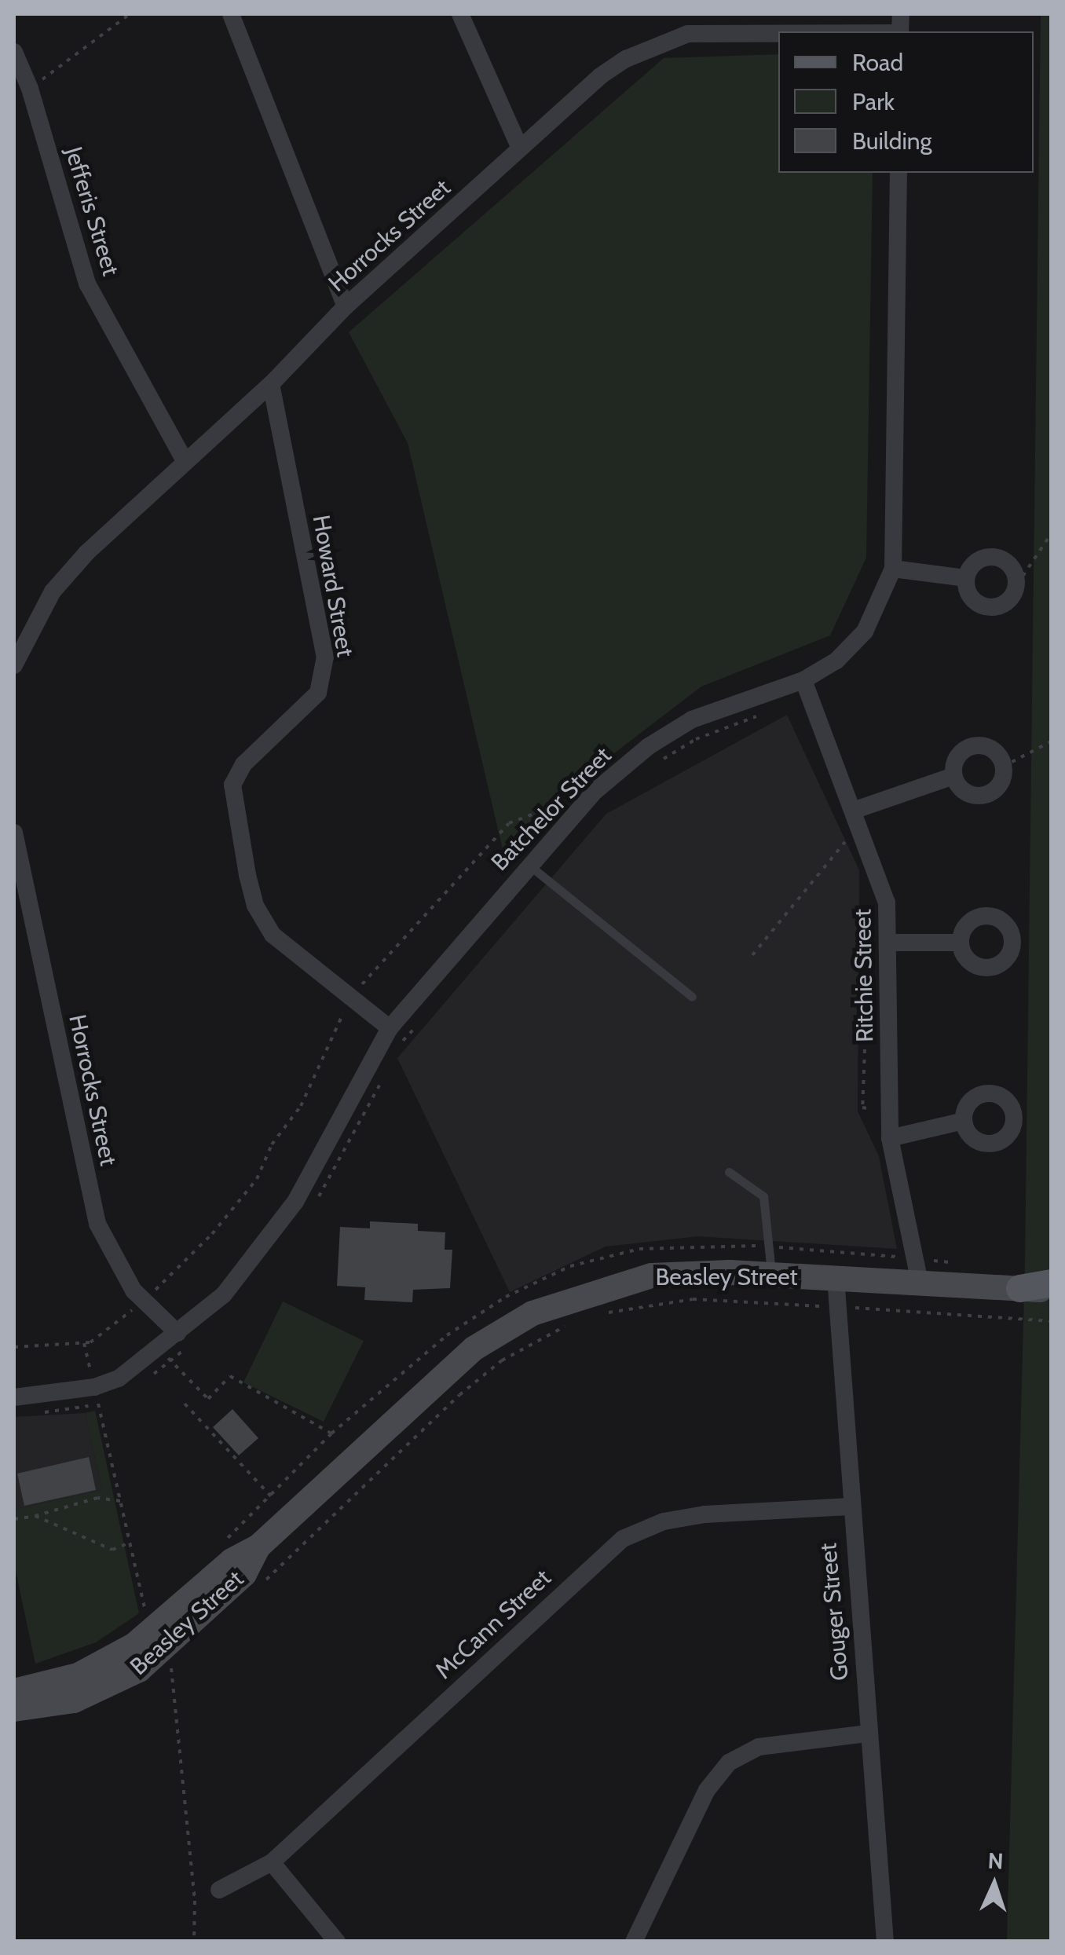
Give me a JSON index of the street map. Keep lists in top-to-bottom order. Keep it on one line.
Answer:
{"streets":{"main road":["Beasley Street"],"street":["Jefferis Street","Horrocks Street","Howard Street","Batchelor Street","Ritchie Street","Gouger Street","McCann Street"]},"crossings":[["Jefferis Street","Horrocks Street"],["Horrocks Street","Howard Street"],["Horrocks Street","Batchelor Street"],["Howard Street","Batchelor Street"],["Batchelor Street","Ritchie Street"],["Ritchie Street","Beasley Street"],["Beasley Street","Gouger Street"],["Gouger Street","McCann Street"]],"legend":["Road","Park","Building"],"north":"top"}
